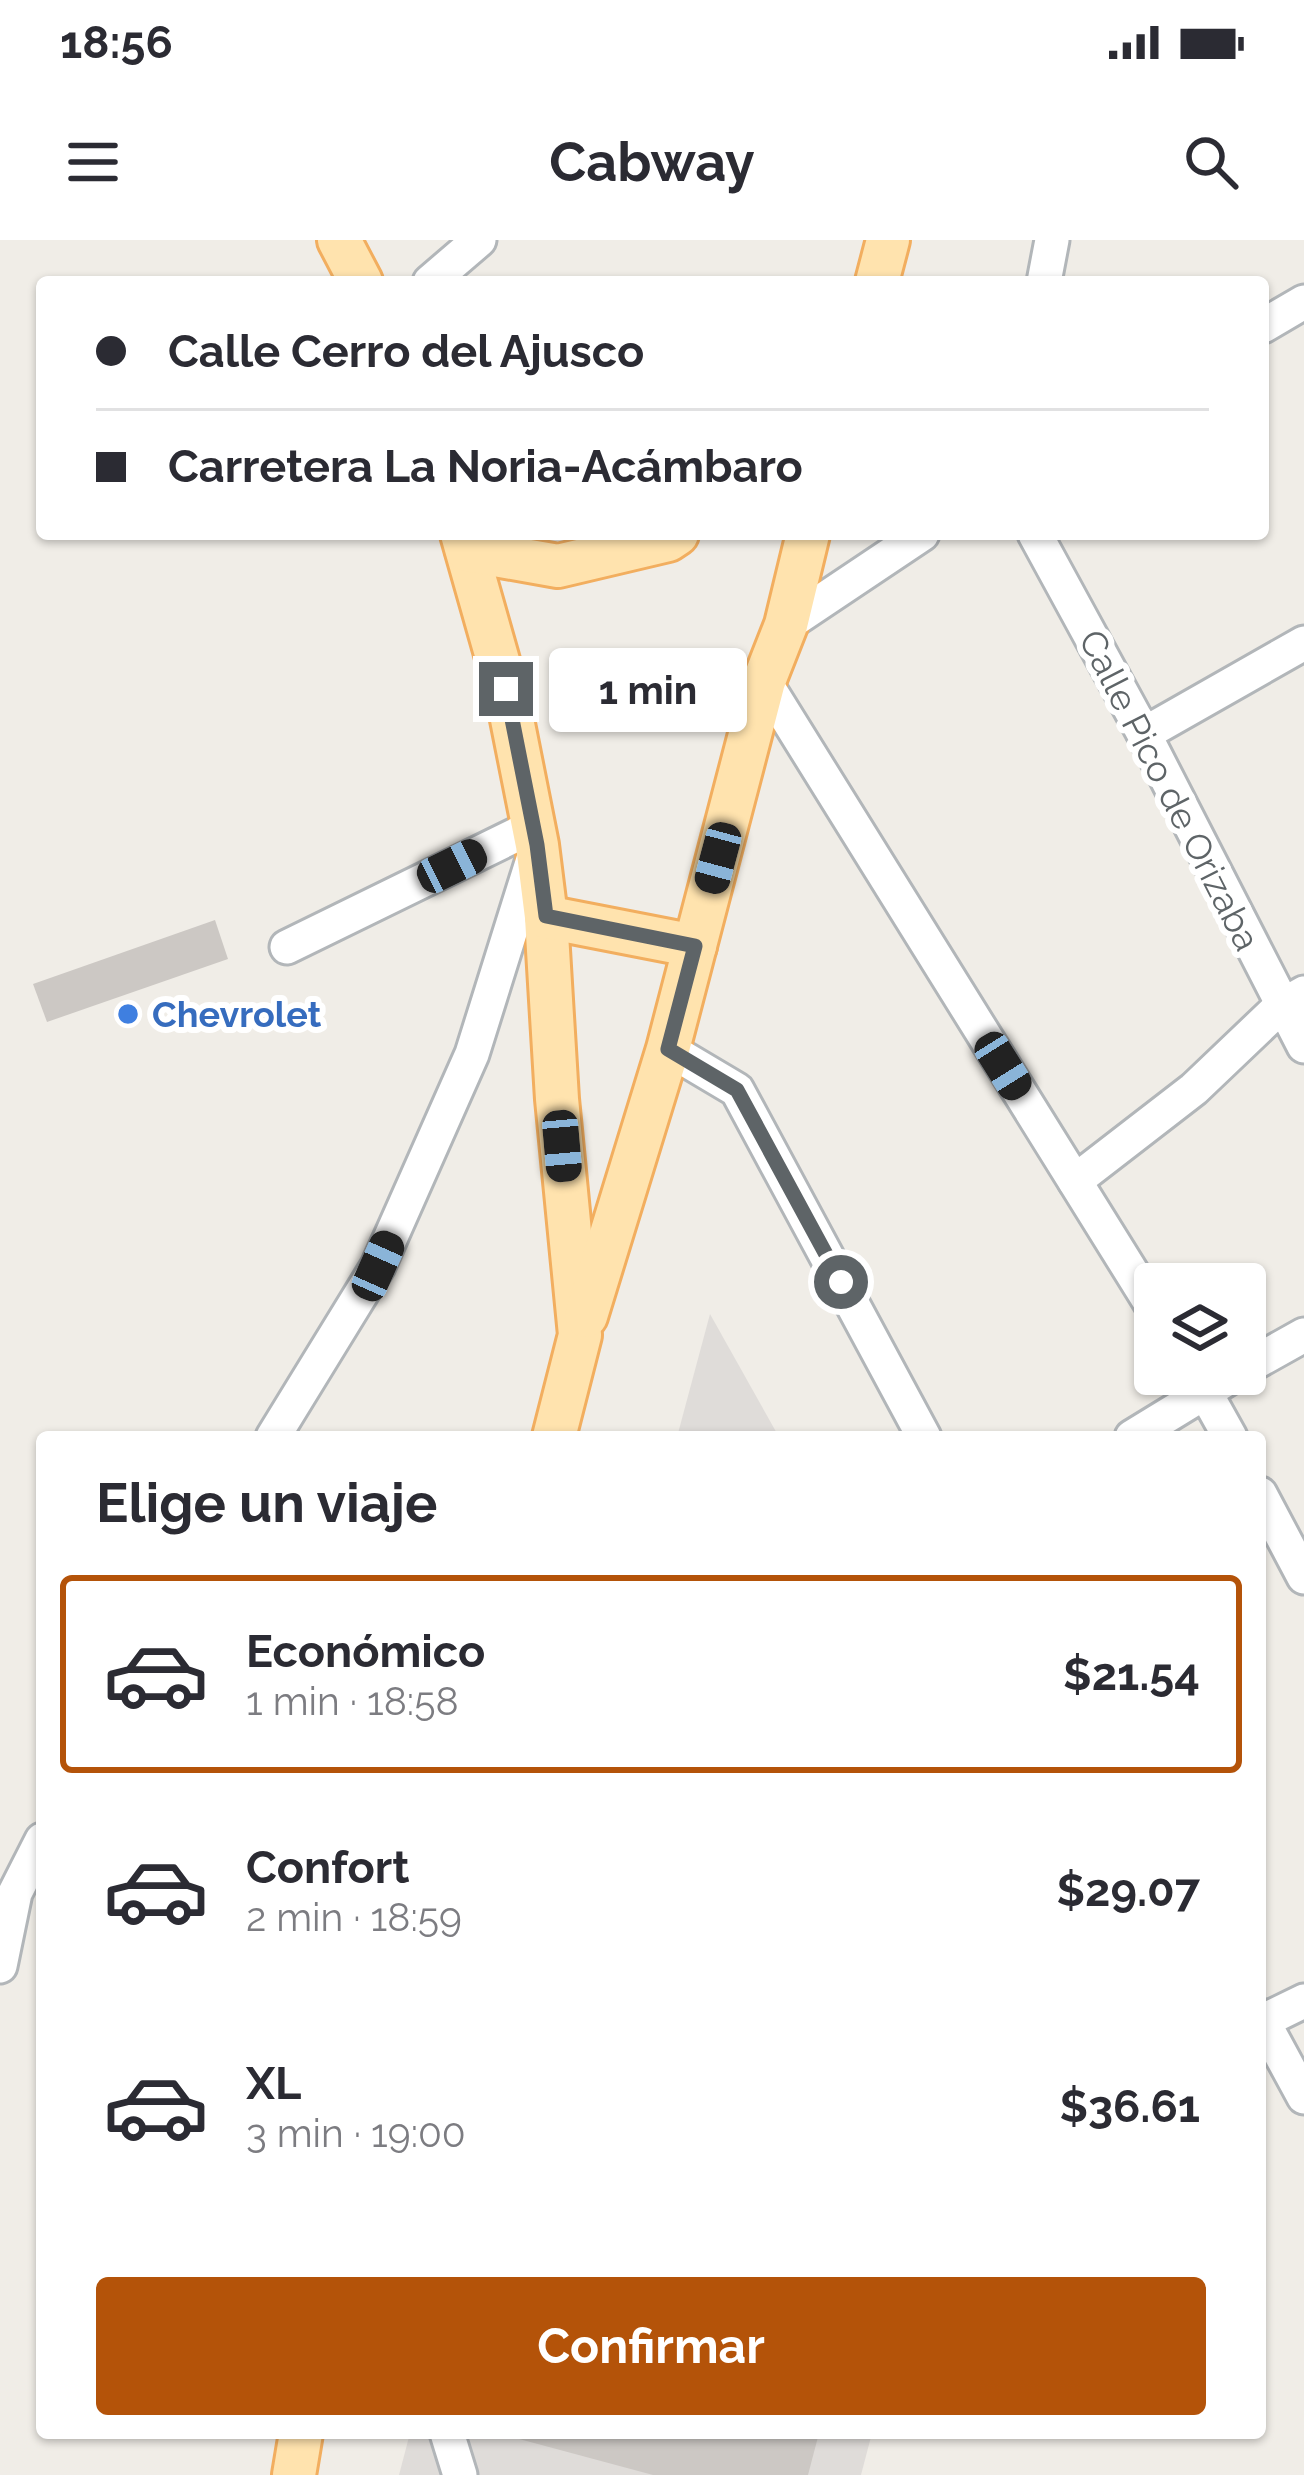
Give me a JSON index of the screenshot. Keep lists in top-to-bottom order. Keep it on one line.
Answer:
{"streets":{"street":["Calle Pico de Orizaba"]},"places":["Chevrolet"],"page":{"status":"18:56","header":"Cabway","banner":["Calle Cerro del Ajusco","Carretera La Noria-Acámbaro"],"bubble":"1 min","heading":"Elige un viaje","list":[{"name":"Económico","note":"1 min · 18:58","value":"$21.54"},{"name":"Confort","note":"2 min · 18:59","value":"$29.07"},{"name":"XL","note":"3 min · 19:00","value":"$36.61"}],"buttons":"Confirmar"}}
